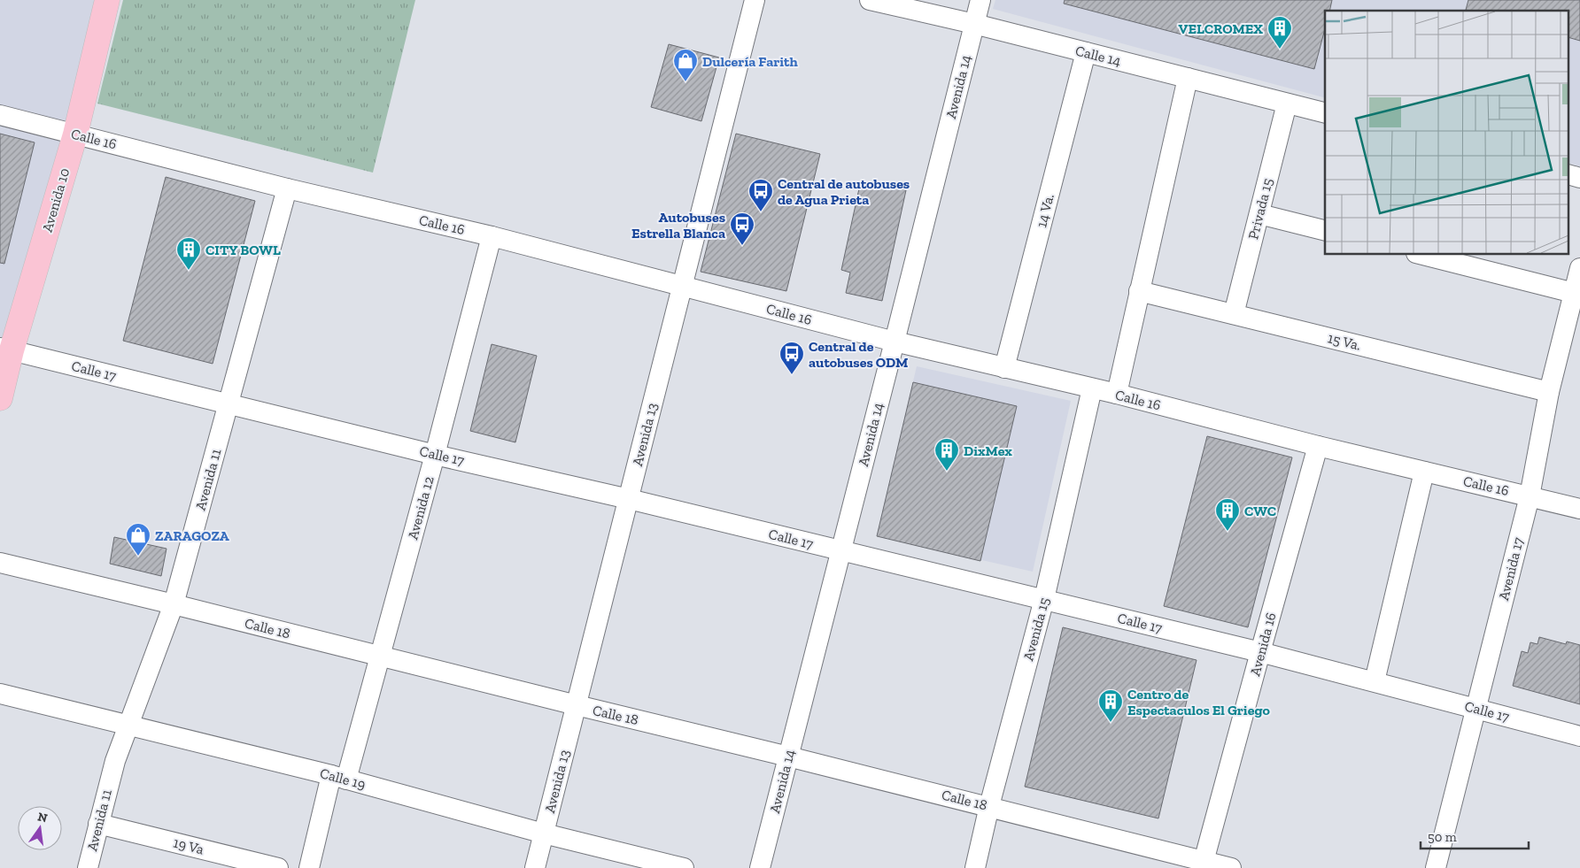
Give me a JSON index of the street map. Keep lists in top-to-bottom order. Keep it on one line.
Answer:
{"streets":{"main road":["Avenida 10"],"street":["Calle 14","Avenida 14","Calle 16","Privada 15","14 Va.","15 Va.","Calle 17","Avenida 13","Avenida 11","Avenida 12","Avenida 17","Calle 18","Avenida 15","Avenida 16","Calle 19","19 Va"]},"crossings":[["Calle 14","Avenida 14"],["Calle 14","Privada 15"],["Calle 14","14 Va."],["Avenida 14","Calle 16"],["Avenida 14","Calle 17"],["Avenida 14","Calle 18"],["Calle 16","Avenida 10"],["Calle 16","14 Va."],["Calle 16","Avenida 13"],["Calle 16","Avenida 11"],["Calle 16","Avenida 12"],["Calle 16","Avenida 17"],["Calle 16","Avenida 15"],["Calle 16","Avenida 16"],["Avenida 10","Calle 17"],["Privada 15","15 Va."],["15 Va.","Avenida 17"],["Calle 17","Avenida 13"],["Calle 17","Avenida 11"],["Calle 17","Avenida 12"],["Calle 17","Avenida 17"],["Calle 17","Avenida 15"],["Calle 17","Avenida 16"],["Avenida 13","Calle 18"],["Avenida 13","Calle 19"],["Avenida 11","Calle 18"],["Avenida 11","Calle 19"],["Avenida 11","19 Va"],["Avenida 12","Calle 18"],["Avenida 12","Calle 19"],["Calle 18","Avenida 15"],["Calle 18","Avenida 16"]],"places":{"building":["VELCROMEX","CITY BOWL","DixMex","CWC","Centro de Espectaculos El Griego"],"shop":["Dulcería Farith","ZARAGOZA"],"bus stop":["Central de autobuses de Agua Prieta","Autobuses Estrella Blanca","Central de autobuses ODM"]},"scale_bar":"50 m","north":"top"}
